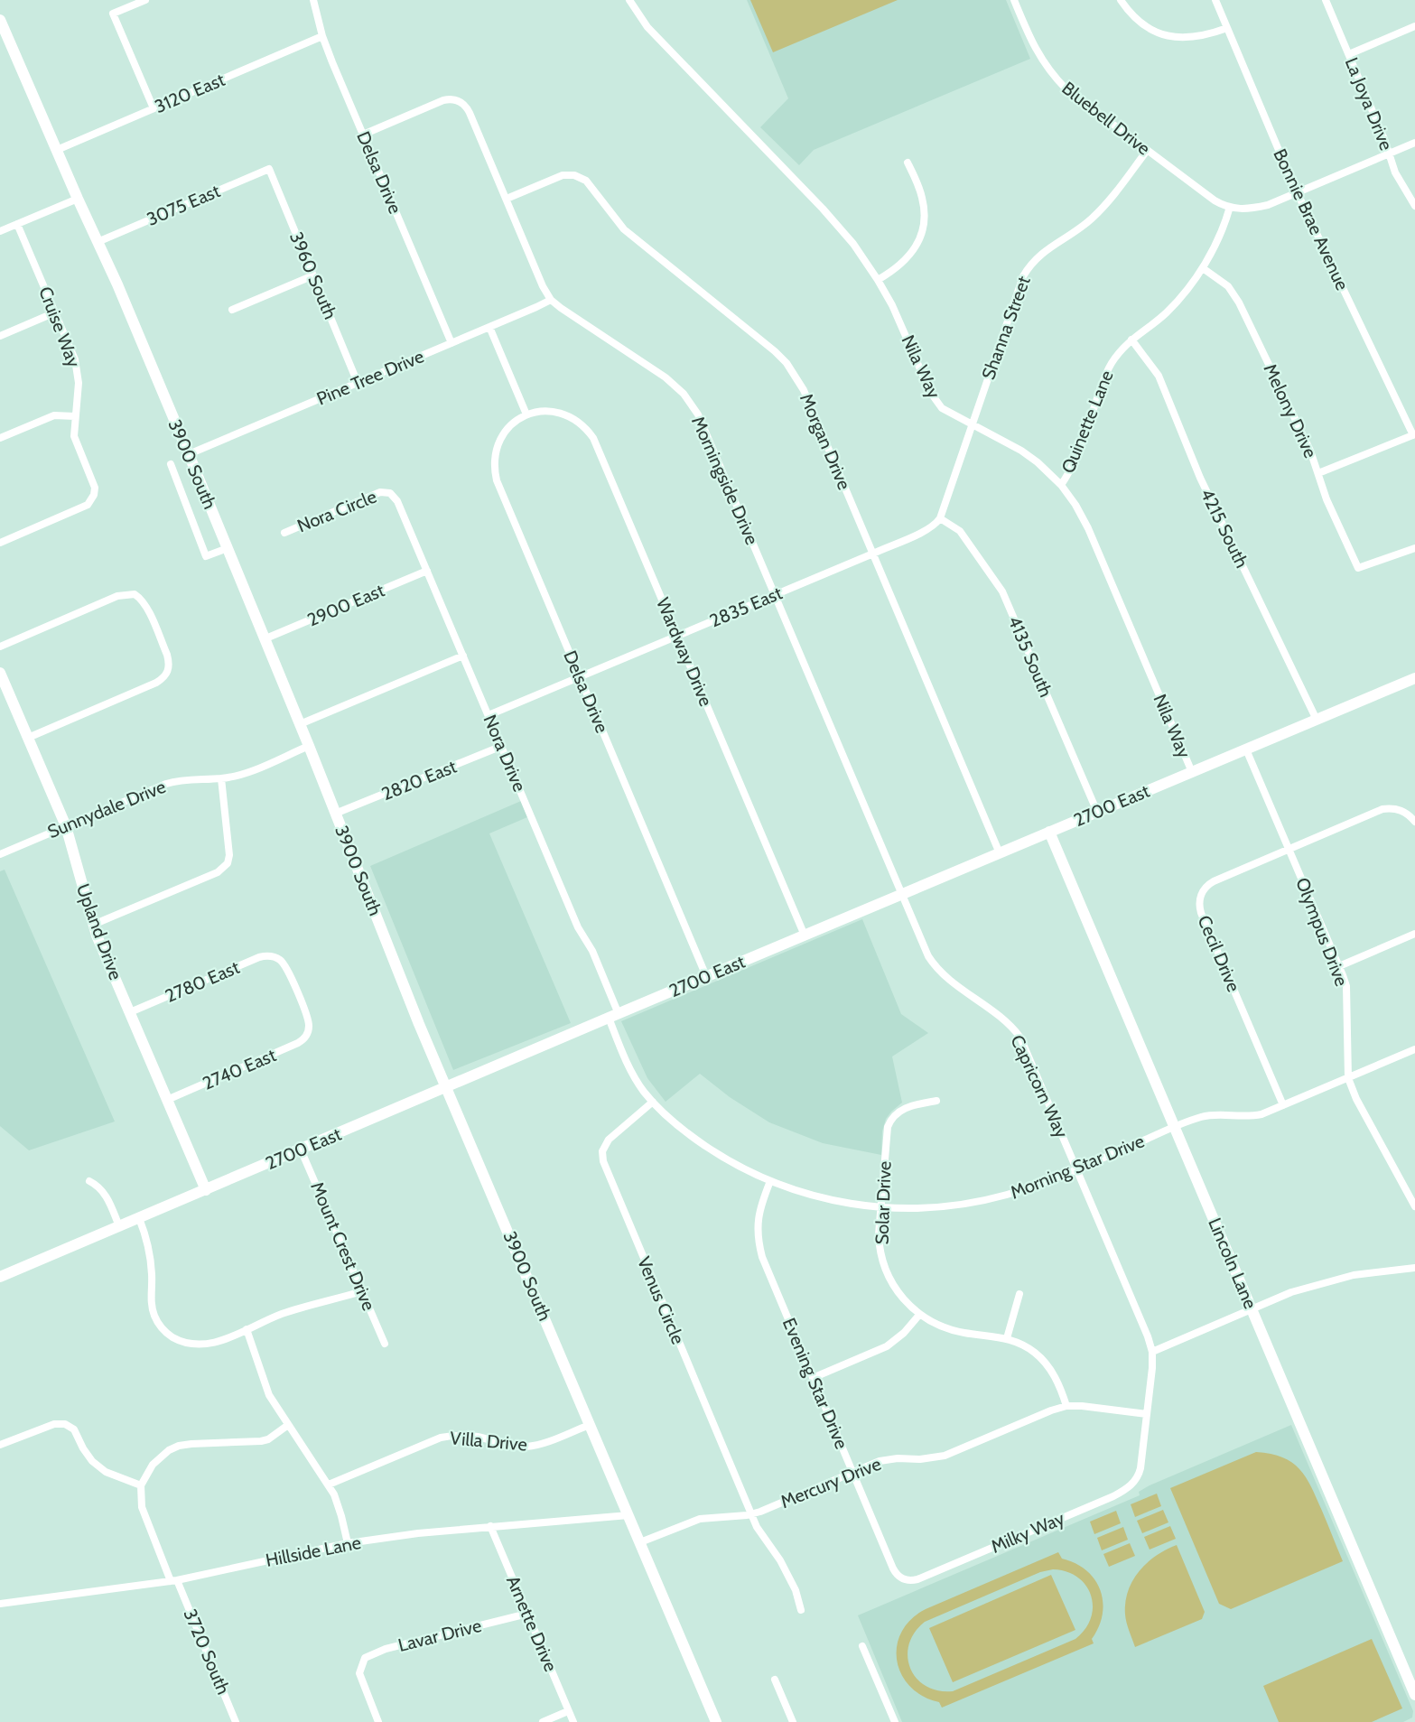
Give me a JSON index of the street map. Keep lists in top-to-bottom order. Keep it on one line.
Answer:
{"streets":{"street":["3120 East","La Joya Drive","Bluebell Drive","Delsa Drive","3075 East","Bonnie Brae Avenue","3960 South","Cruise Way","Shanna Street","Nila Way","Pine Tree Drive","Melony Drive","Quinette Lane","Morgan Drive","3900 South","Morningside Drive","Nora Circle","4215 South","2900 East","2835 East","Wardway Drive","4135 South","Nora Drive","2820 East","2700 East","Sunnydale Drive","Upland Drive","Olympus Drive","Cecil Drive","2780 East","2740 East","Capricorn Way","Morning Star Drive","Solar Drive","Mount Crest Drive","Lincoln Lane","Venus Circle","Evening Star Drive","Villa Drive","Mercury Drive","Milky Way","Hillside Lane","Arnette Drive","Lavar Drive","3720 South"]},"crossings":[["3120 East","Delsa Drive"],["3120 East","3900 South"],["Bluebell Drive","Shanna Street"],["Bluebell Drive","Quinette Lane"],["Delsa Drive","Pine Tree Drive"],["Delsa Drive","Morningside Drive"],["Delsa Drive","2835 East"],["Delsa Drive","Wardway Drive"],["Delsa Drive","2700 East"],["3075 East","3960 South"],["3075 East","3900 South"],["3960 South","Pine Tree Drive"],["Shanna Street","Nila Way"],["Shanna Street","2835 East"],["Shanna Street","4135 South"],["Nila Way","Quinette Lane"],["Nila Way","2700 East"],["Pine Tree Drive","3900 South"],["Pine Tree Drive","Morningside Drive"],["Melony Drive","Quinette Lane"],["Quinette Lane","4215 South"],["Morgan Drive","Morningside Drive"],["Morgan Drive","2835 East"],["Morgan Drive","2700 East"],["3900 South","2900 East"],["3900 South","2820 East"],["3900 South","2700 East"],["3900 South","Sunnydale Drive"],["3900 South","Villa Drive"],["3900 South","Mercury Drive"],["3900 South","Hillside Lane"],["Morningside Drive","2835 East"],["Morningside Drive","2700 East"],["Morningside Drive","Capricorn Way"],["Nora Circle","Nora Drive"],["4215 South","2700 East"],["2900 East","Nora Drive"],["2835 East","Wardway Drive"],["2835 East","4135 South"],["2835 East","Nora Drive"],["Wardway Drive","2700 East"],["4135 South","2700 East"],["Nora Drive","2820 East"],["Nora Drive","2700 East"],["Nora Drive","Morning Star Drive"],["2700 East","Upland Drive"],["2700 East","Olympus Drive"],["2700 East","Capricorn Way"],["2700 East","Morning Star Drive"],["2700 East","Mount Crest Drive"],["2700 East","Lincoln Lane"],["Sunnydale Drive","Upland Drive"],["Upland Drive","2780 East"],["Upland Drive","2740 East"],["Olympus Drive","Cecil Drive"],["Olympus Drive","Morning Star Drive"],["Cecil Drive","Morning Star Drive"],["2780 East","2740 East"],["Capricorn Way","Morning Star Drive"],["Capricorn Way","Mercury Drive"],["Capricorn Way","Milky Way"],["Morning Star Drive","Solar Drive"],["Morning Star Drive","Lincoln Lane"],["Morning Star Drive","Venus Circle"],["Morning Star Drive","Evening Star Drive"],["Solar Drive","Mercury Drive"],["Venus Circle","Mercury Drive"],["Evening Star Drive","Mercury Drive"],["Evening Star Drive","Milky Way"],["Hillside Lane","Arnette Drive"],["Hillside Lane","3720 South"],["Arnette Drive","Lavar Drive"]]}
